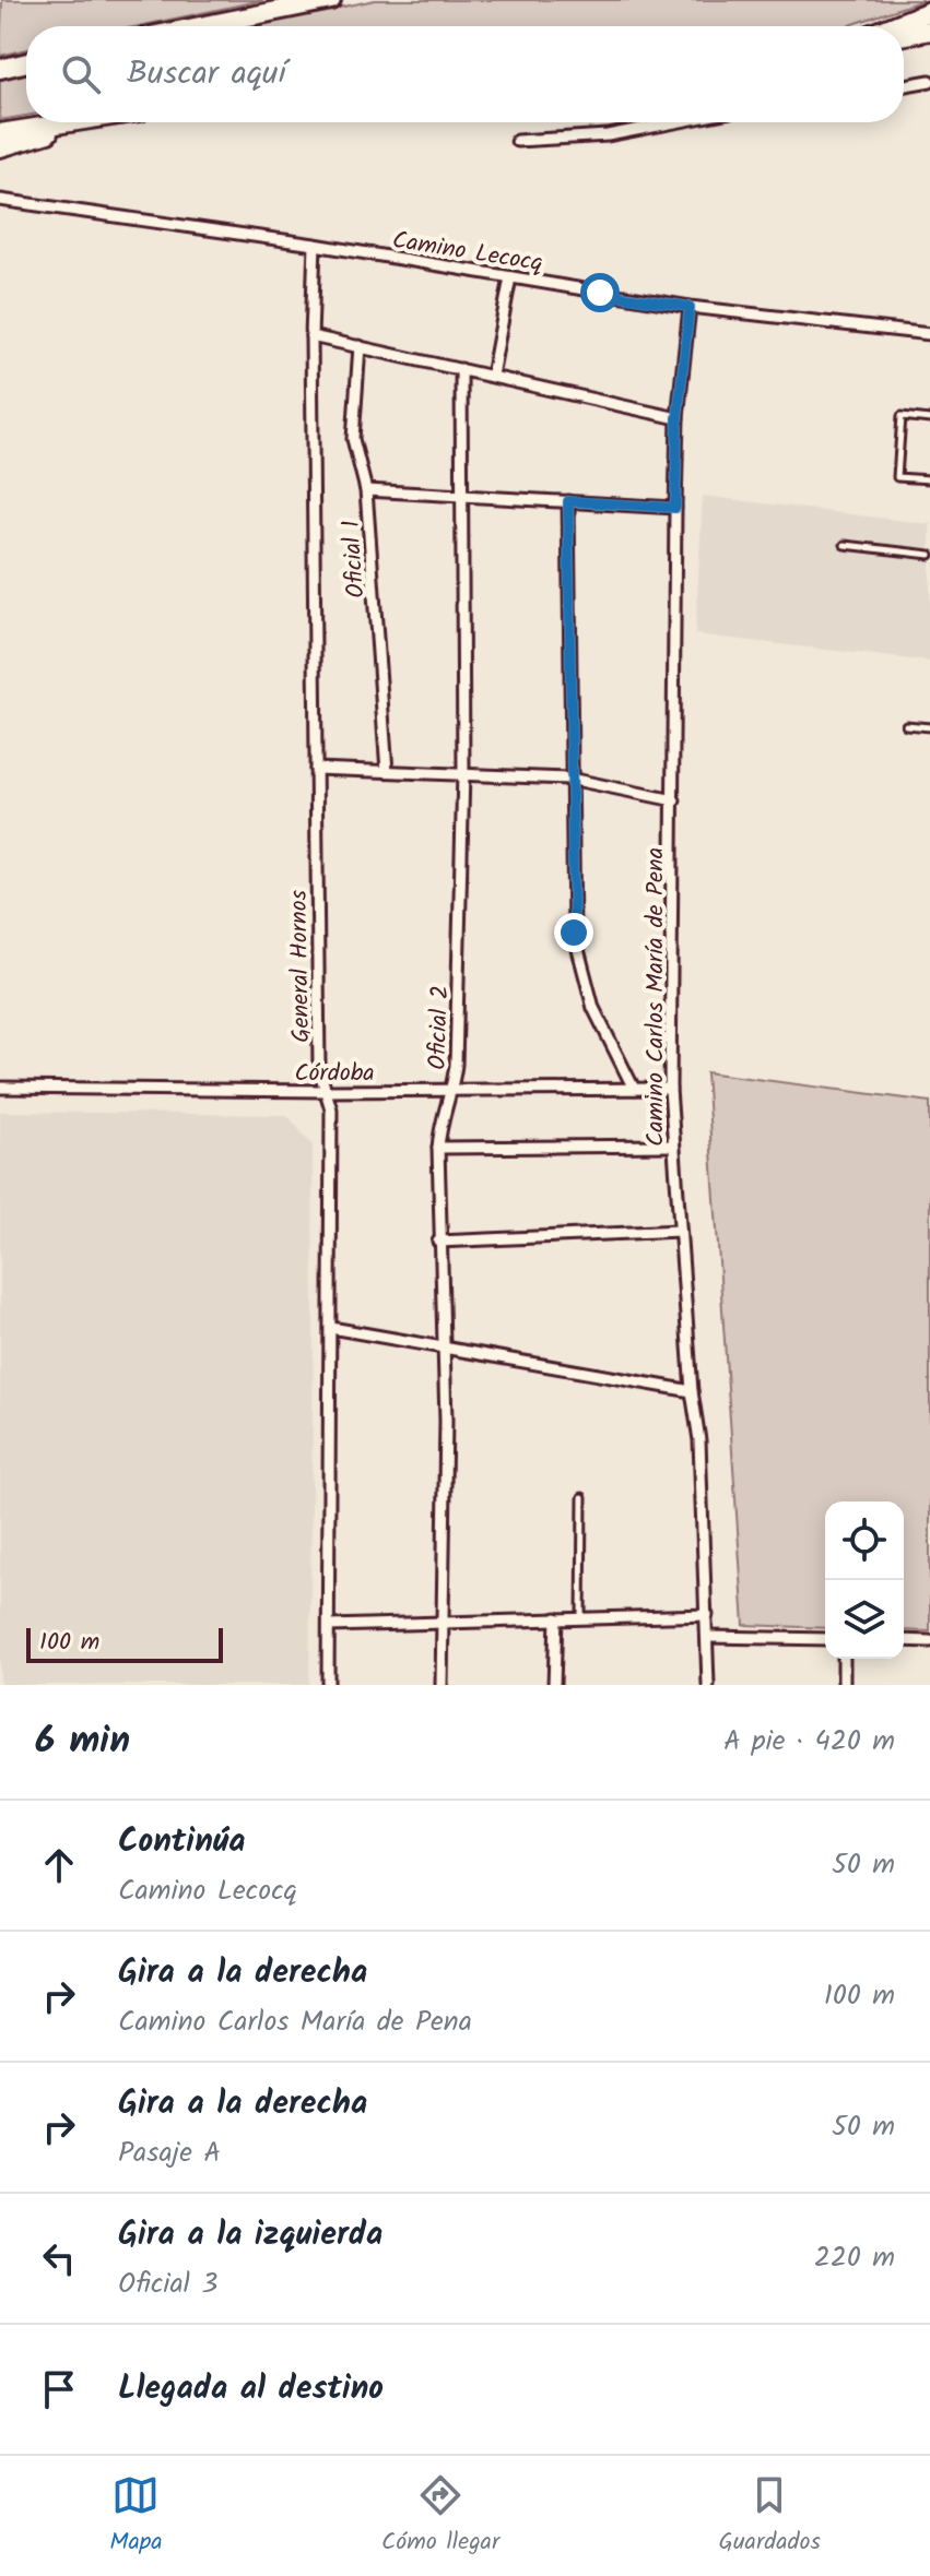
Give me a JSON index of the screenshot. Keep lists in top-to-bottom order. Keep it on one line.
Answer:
{"streets":{"street":["Camino Lecocq","Oficial 1","General Hornos","Camino Carlos María de Pena","Oficial 2","Córdoba"]},"crossings":[["Camino Lecocq","General Hornos"],["Camino Lecocq","Camino Carlos María de Pena"],["General Hornos","Córdoba"],["Camino Carlos María de Pena","Córdoba"],["Oficial 2","Córdoba"]],"scale_bar":"100 m","page":{"search":"Buscar aquí","scale":"100 m","heading":["6 min","A pie · 420 m"],"list":[["Continúa","Camino Lecocq","50 m"],["Gira a la derecha","Camino Carlos María de Pena","100 m"],["Gira a la derecha","Pasaje A","50 m"],["Gira a la izquierda","Oficial 3","220 m"],"Llegada al destino"],"nav":["Mapa","Cómo llegar","Guardados"]}}
